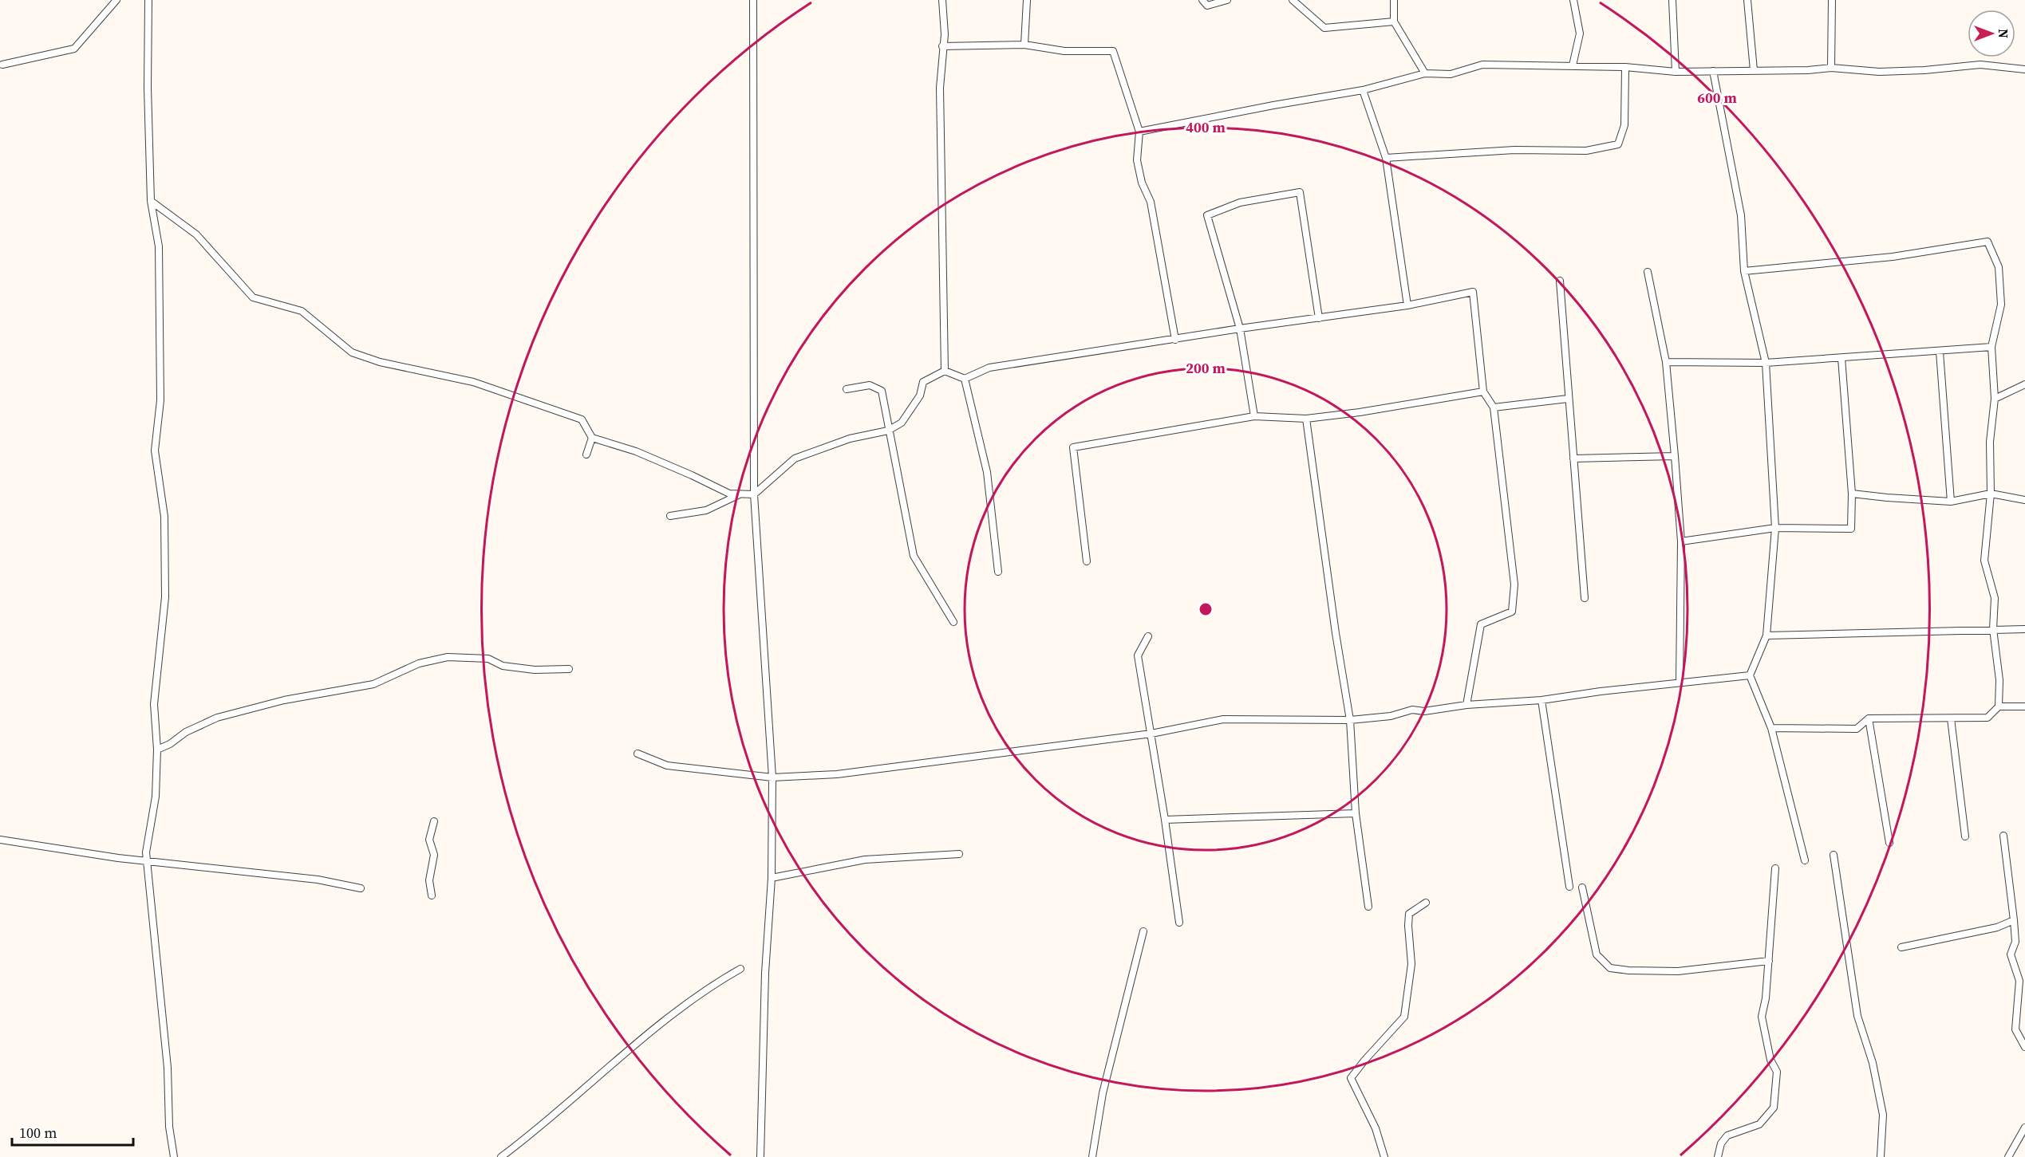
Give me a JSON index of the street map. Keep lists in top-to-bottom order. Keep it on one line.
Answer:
{"scale_bar":"100 m","north":"right","rings":["600 m","400 m","200 m"]}
